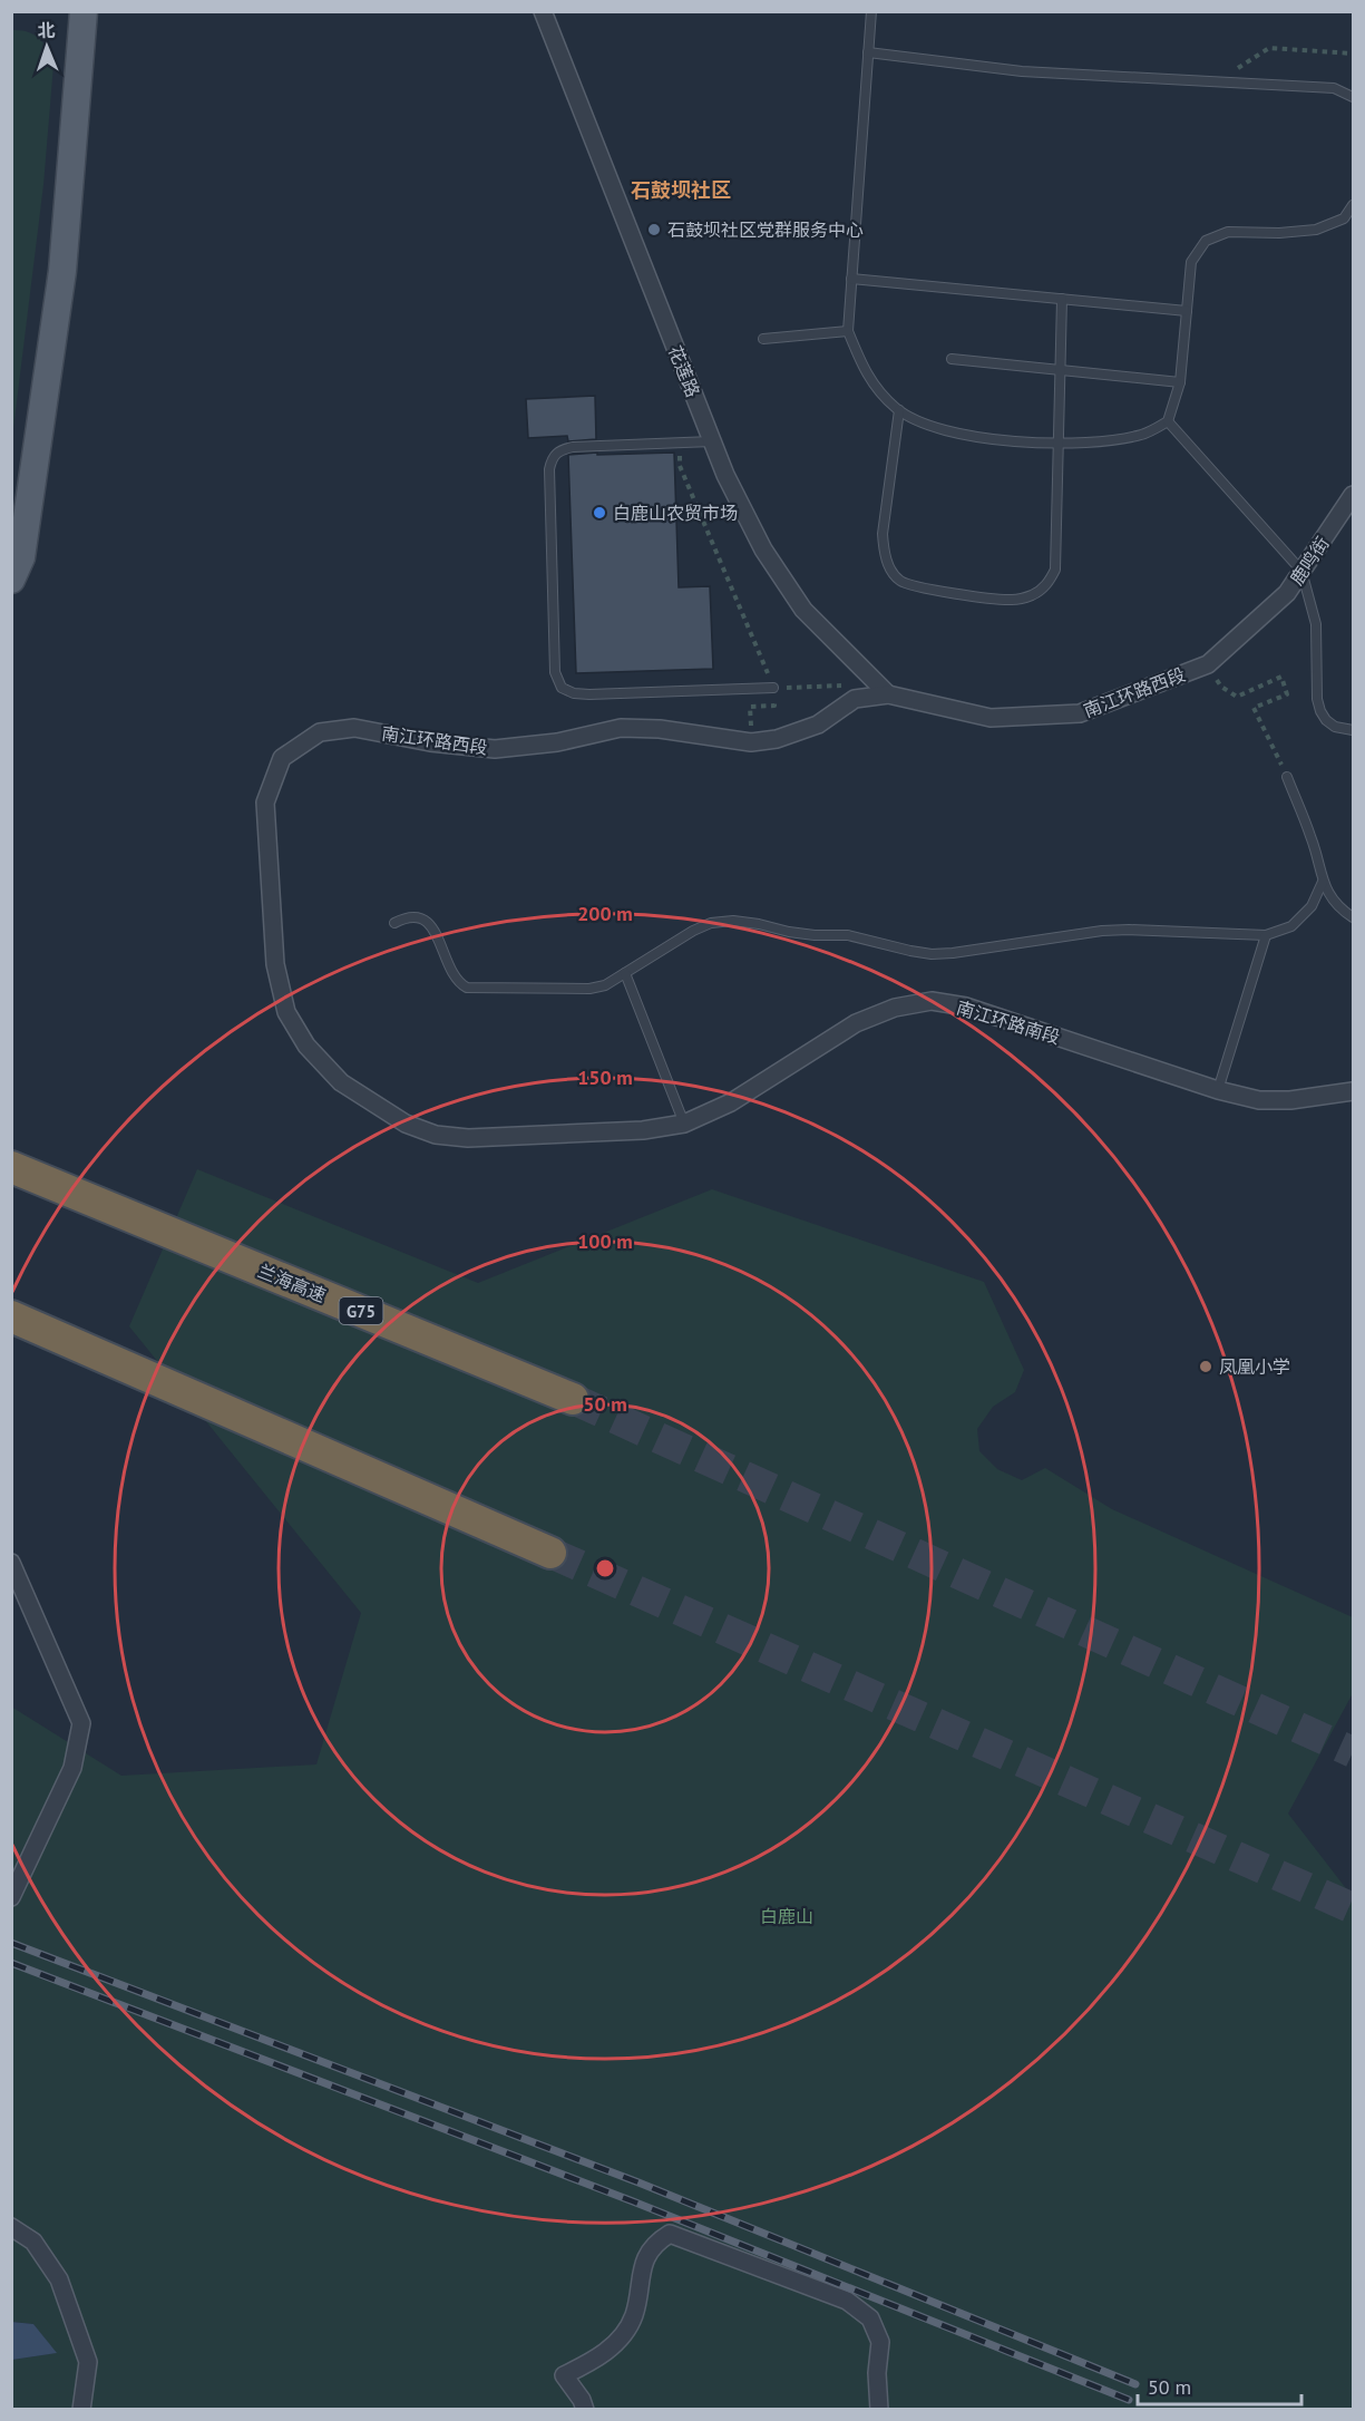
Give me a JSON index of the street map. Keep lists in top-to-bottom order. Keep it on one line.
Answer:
{"streets":{"highway":["兰海高速","G75"],"street":["花莲路","鹿鸣街","南江环路西段","南江环路南段"]},"crossings":[["花莲路","南江环路西段"],["鹿鸣街","南江环路西段"],["南江环路西段","南江环路南段"]],"districts":["石鼓坝社区"],"parks":["白鹿山"],"places":["石鼓坝社区党群服务中心","白鹿山农贸市场","凤凰小学"],"scale_bar":"50 m","north":"top","rings":["200 m","150 m","100 m","50 m"]}
